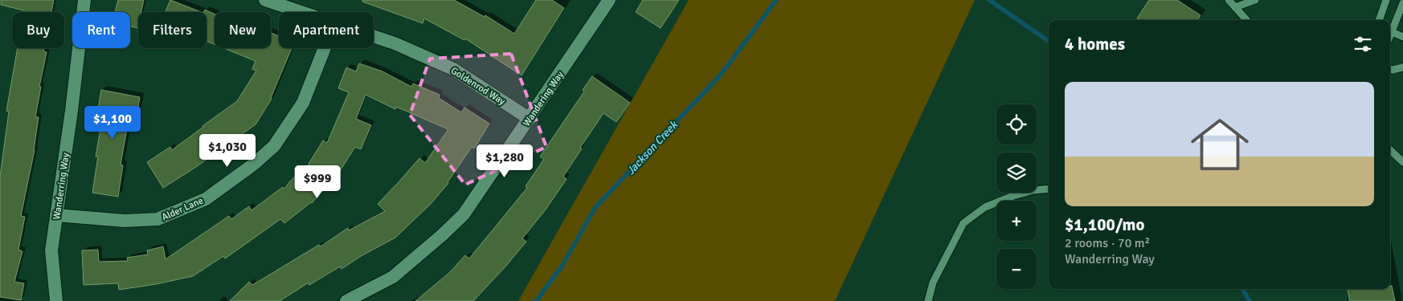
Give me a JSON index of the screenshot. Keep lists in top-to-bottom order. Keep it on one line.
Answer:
{"streets":{"street":["Goldenrod Way","Wandering Way","Wanderring Way","Alder Lane"]},"crossings":[["Goldenrod Way","Wandering Way"],["Wanderring Way","Alder Lane"]],"water":["Jackson Creek"],"page":{"chip":["Buy","Rent","Filters","New","Apartment"],"heading":"4 homes","list":[{"name":"$1,100/mo","note":"2 rooms · 70 m² · Wanderring Way"}],"map_buttons":["+","−"],"price":["$1,100","$1,030","$1,280","$999"]}}
